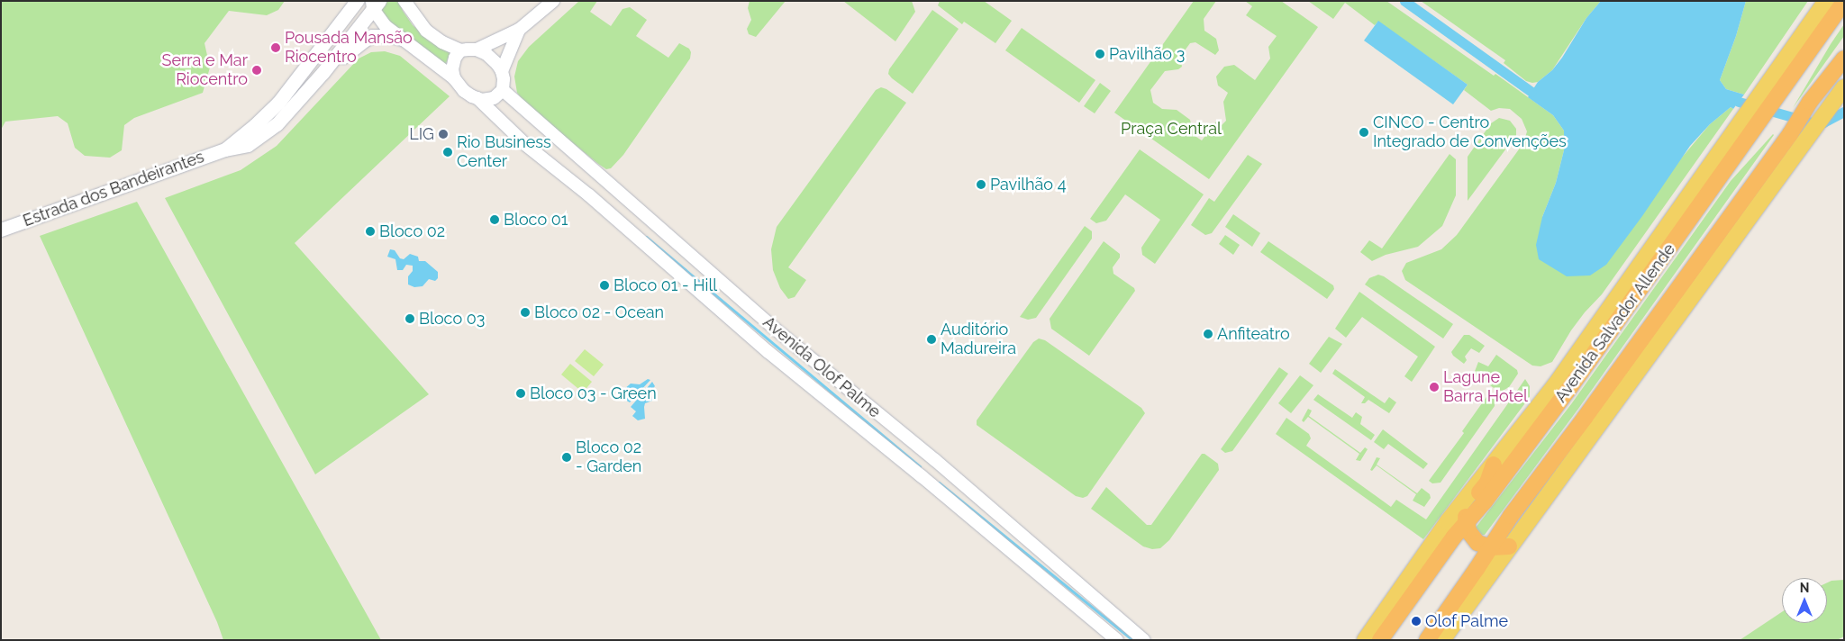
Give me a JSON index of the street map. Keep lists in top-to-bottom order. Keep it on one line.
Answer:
{"streets":{"highway":["Avenida Salvador Allende"],"main road":["Estrada dos Bandeirantes"],"street":["Avenida Olof Palme"]},"parks":["Praça Central"],"places":["Pousada Mansão Riocentro","Pavilhão 3","Serra e Mar Riocentro","CINCO - Centro Integrado de Convenções","LIG","Rio Business Center","Pavilhão 4","Bloco 01","Bloco 02","Bloco 01 - Hill","Bloco 02 - Ocean","Bloco 03","Anfiteatro","Auditório Madureira","Lagune Barra Hotel","Bloco 03 - Green","Bloco 02 - Garden","Olof Palme"],"north":"top"}
